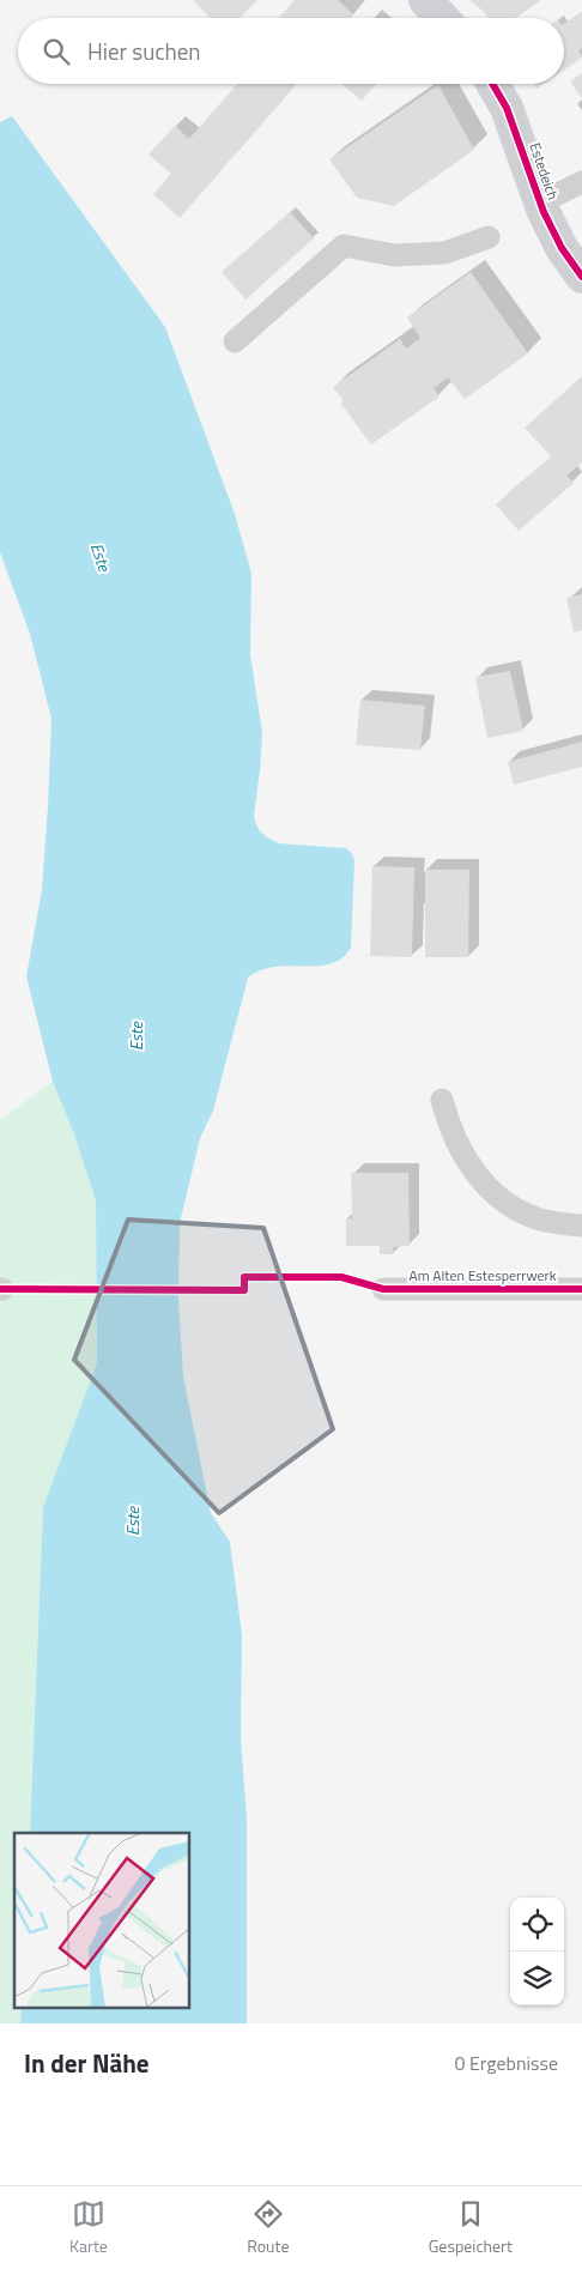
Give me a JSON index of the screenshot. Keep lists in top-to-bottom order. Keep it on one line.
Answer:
{"streets":{"street":["Estedeich"],"lane":["Am Alten Estesperrwerk"]},"water":["Este"],"page":{"search":"Hier suchen","heading":["In der Nähe","0 Ergebnisse"],"nav":["Karte","Route","Gespeichert"]}}
